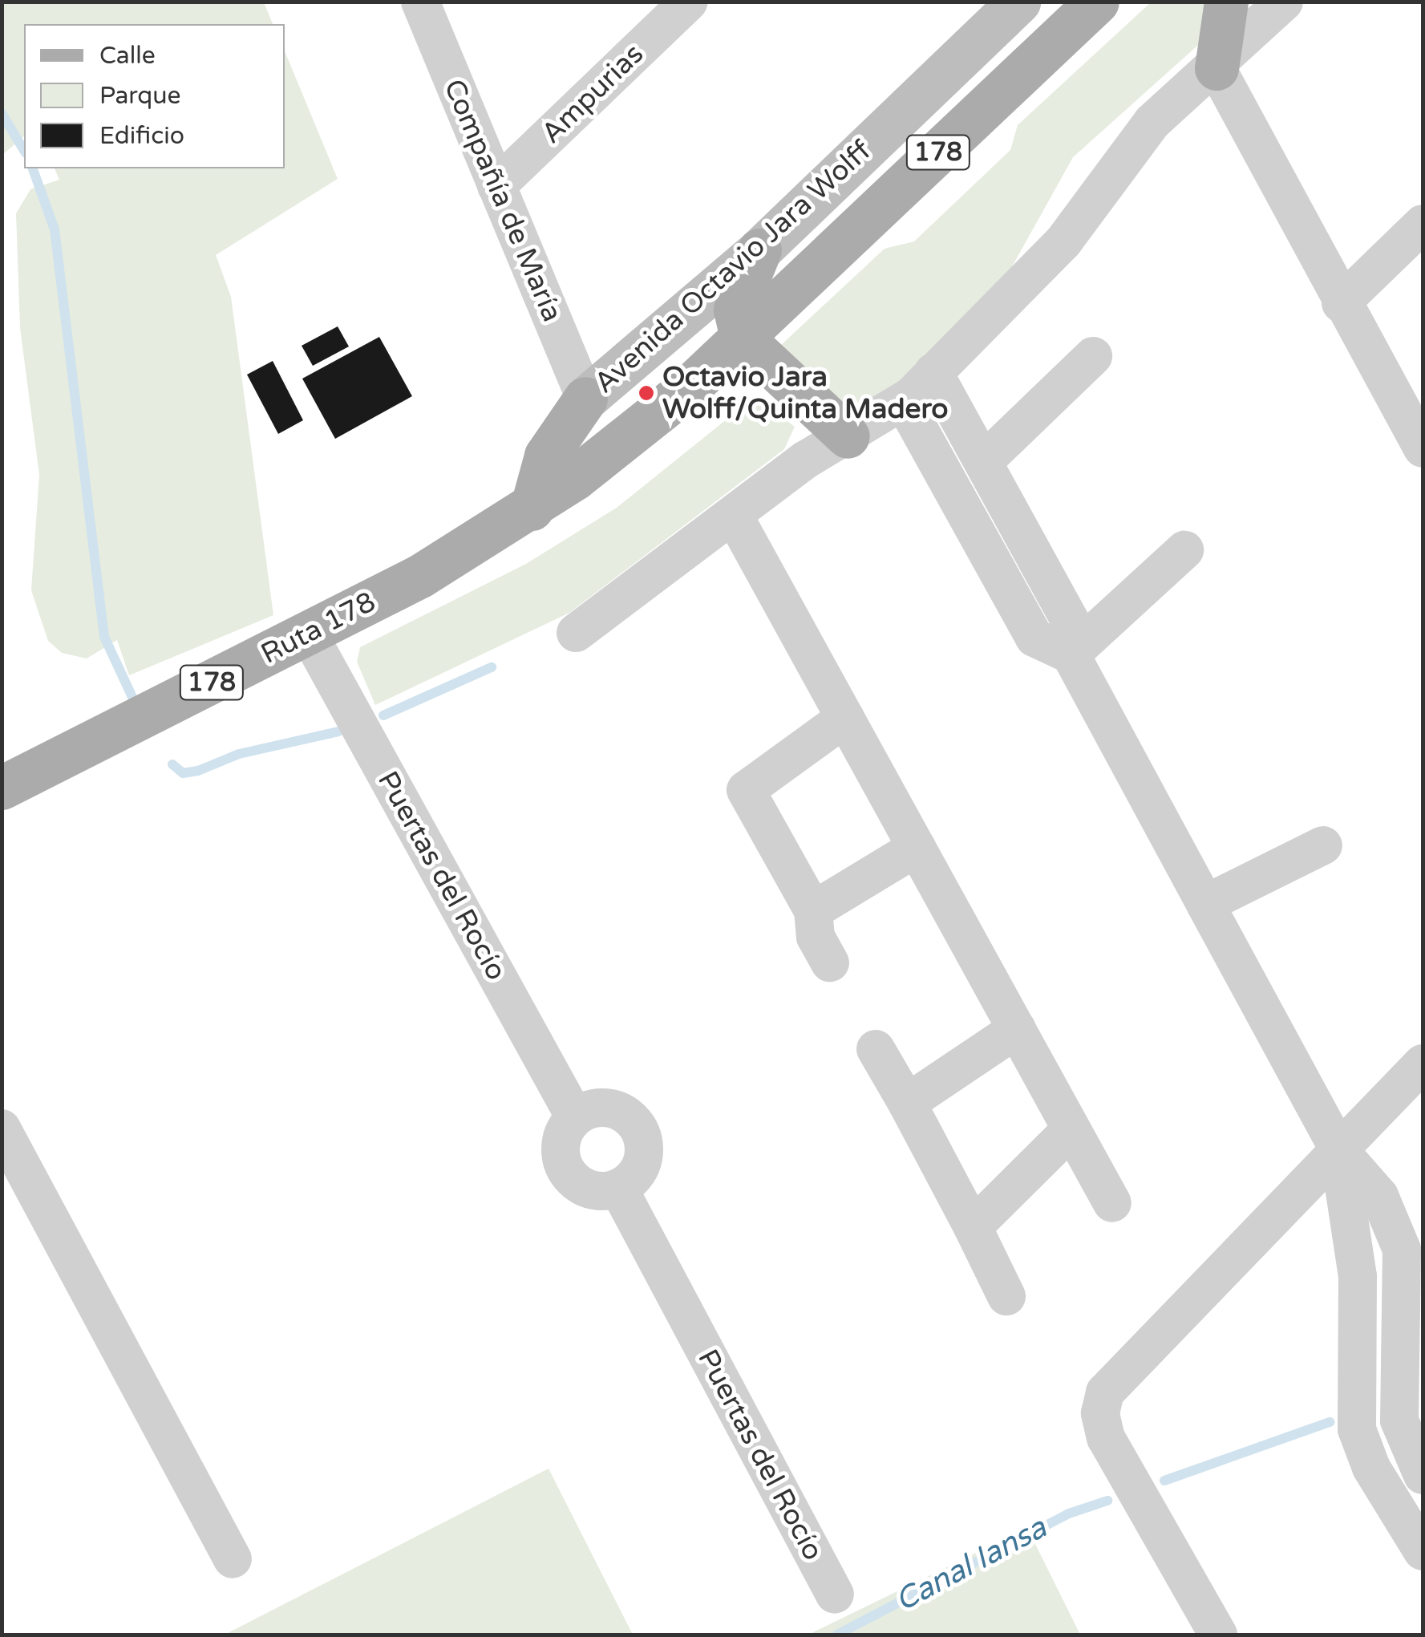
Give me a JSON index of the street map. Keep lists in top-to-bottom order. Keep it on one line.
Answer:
{"streets":{"main road":["178","Avenida Octavio Jara Wolff","Ruta 178"],"street":["Ampurias","Compañía de María","Puertas del Rocío"]},"crossings":[["Ampurias","Compañía de María"],["Compañía de María","Avenida Octavio Jara Wolff"],["Avenida Octavio Jara Wolff","Ruta 178"],["Ruta 178","Puertas del Rocío"]],"water":["Canal Iansa"],"places":["Octavio Jara Wolff/Quinta Madero"],"legend":["Calle","Parque","Edificio"]}
